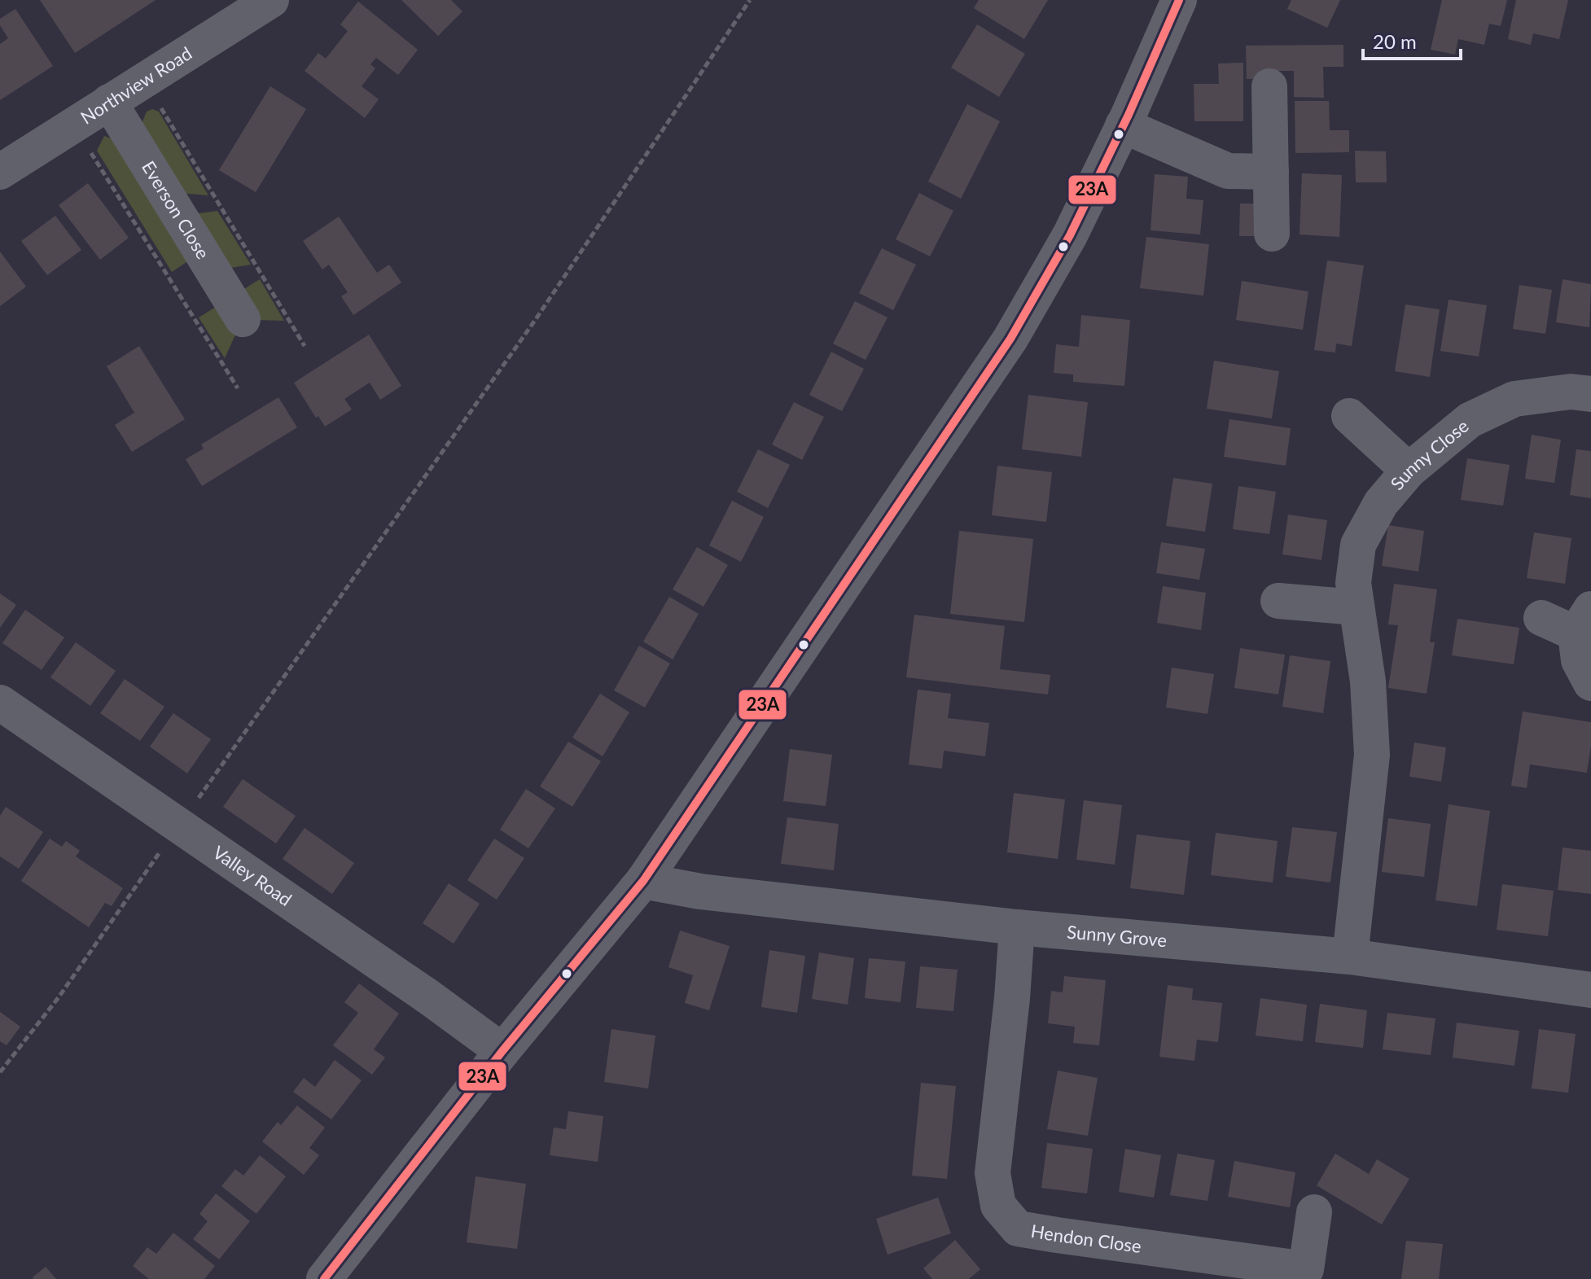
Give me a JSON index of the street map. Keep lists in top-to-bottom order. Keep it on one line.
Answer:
{"streets":{"street":["Northview Road","Everson Close","Sunny Close","Valley Road","Sunny Grove","Hendon Close"]},"crossings":[["Northview Road","Everson Close"],["Sunny Close","Sunny Grove"],["Sunny Grove","Hendon Close"]],"lines":["transit line 23A"],"scale_bar":"20 m"}
